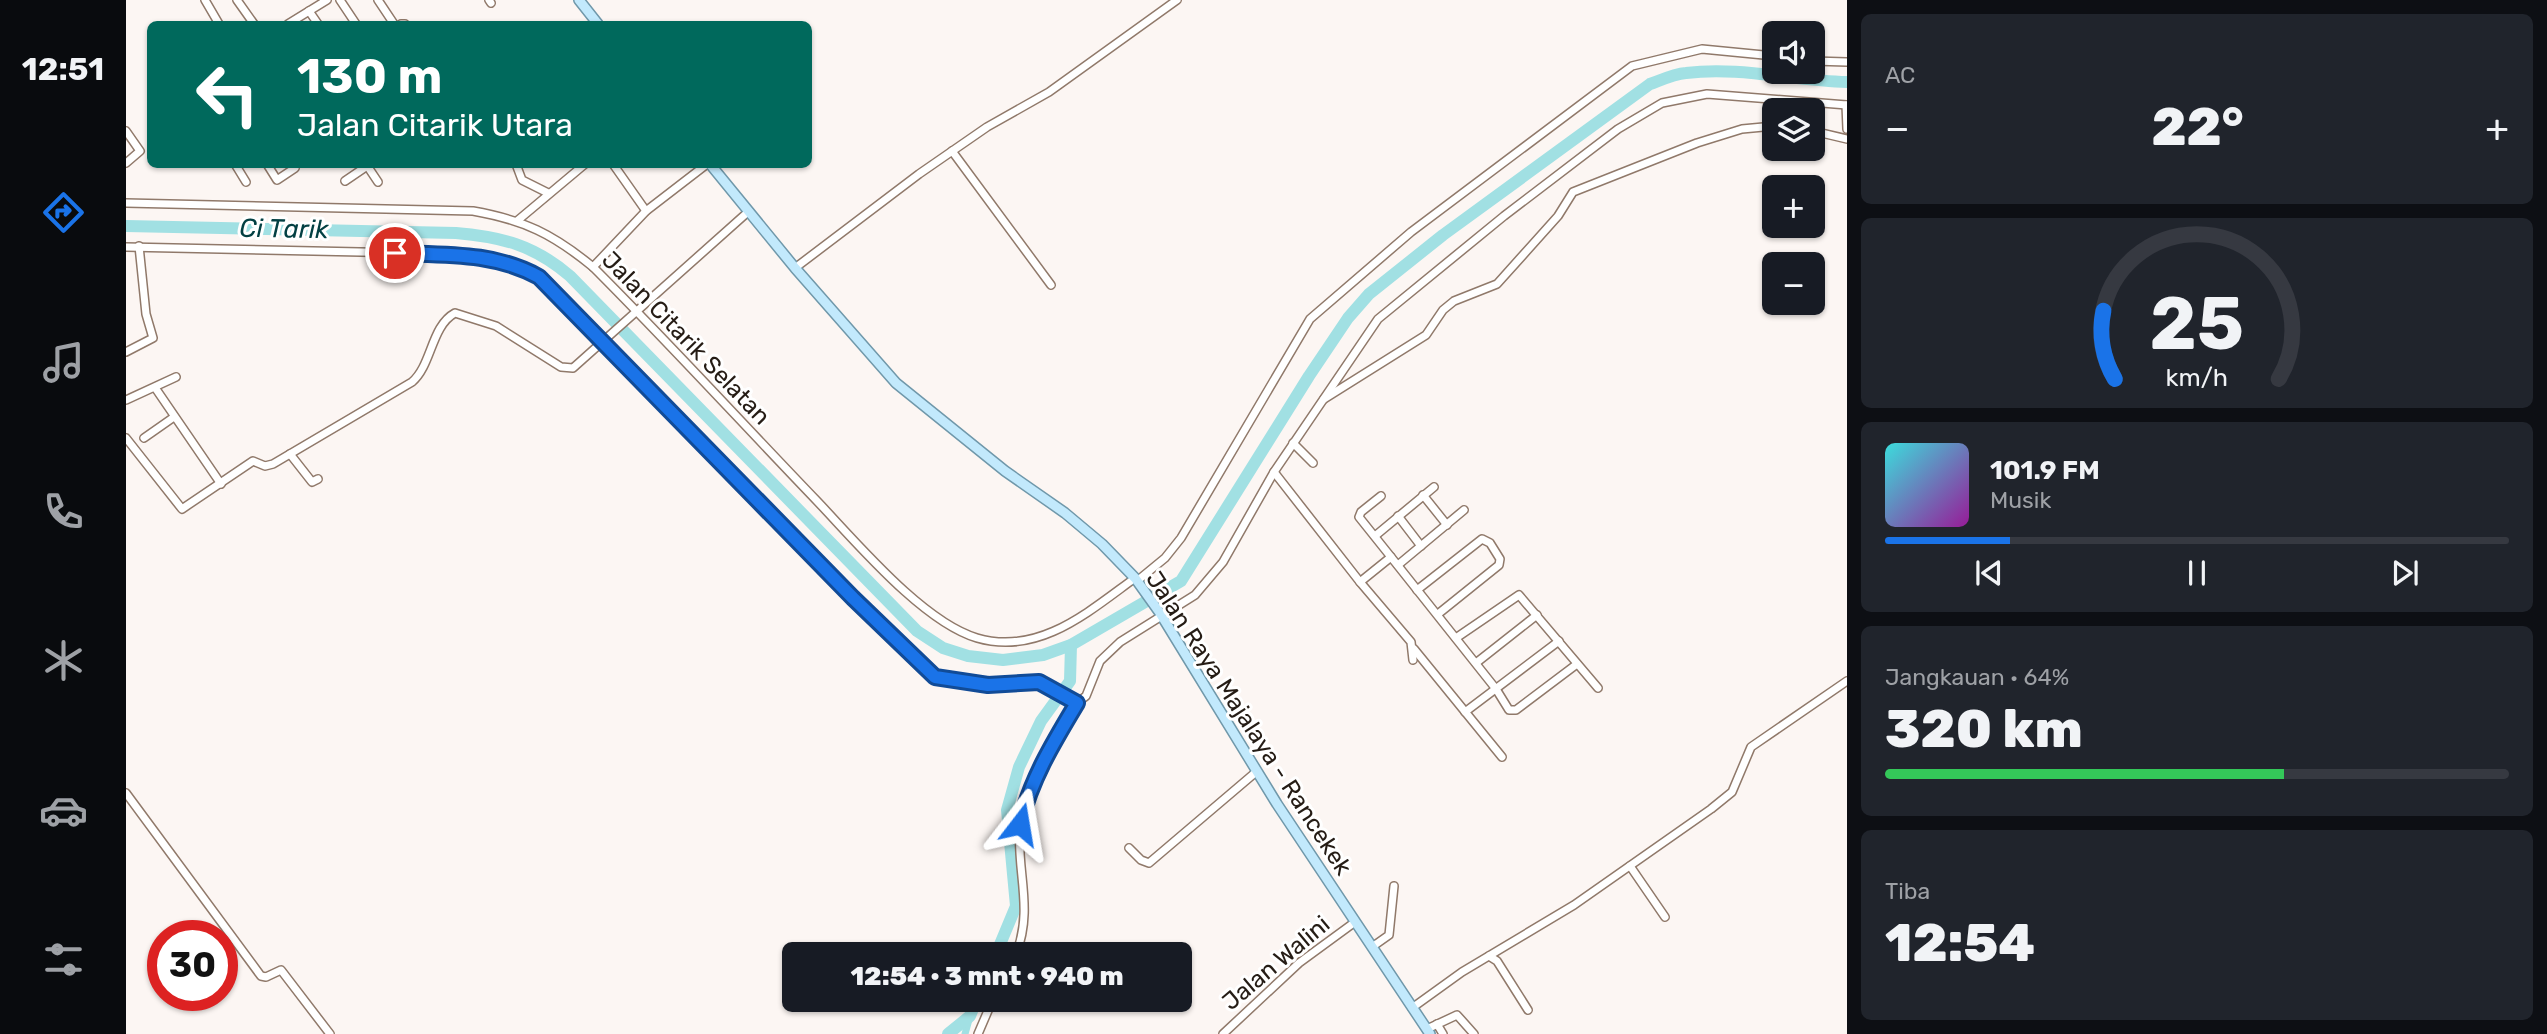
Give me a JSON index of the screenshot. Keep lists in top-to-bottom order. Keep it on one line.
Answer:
{"streets":{"main road":["Jalan Raya Majalaya - Rancekek"],"street":["Jalan Citarik Selatan","Jalan Walini"]},"crossings":[["Jalan Citarik Selatan","Jalan Raya Majalaya - Rancekek"],["Jalan Raya Majalaya - Rancekek","Jalan Walini"]],"water":["Ci Tarik"],"page":{"tabs":"12:51","tile":["AC",["Jangkauan · 64%","320 km"],["Tiba","12:54"]],"map_buttons":["+","−"],"turn":["130 m","Jalan Citarik Utara"],"heat":["−","22°","+"],"song":["101.9 FM","Musik"],"limit":"30","trip":"12:54 · 3 mnt · 940 m","gauge":["25","km/h"]}}
